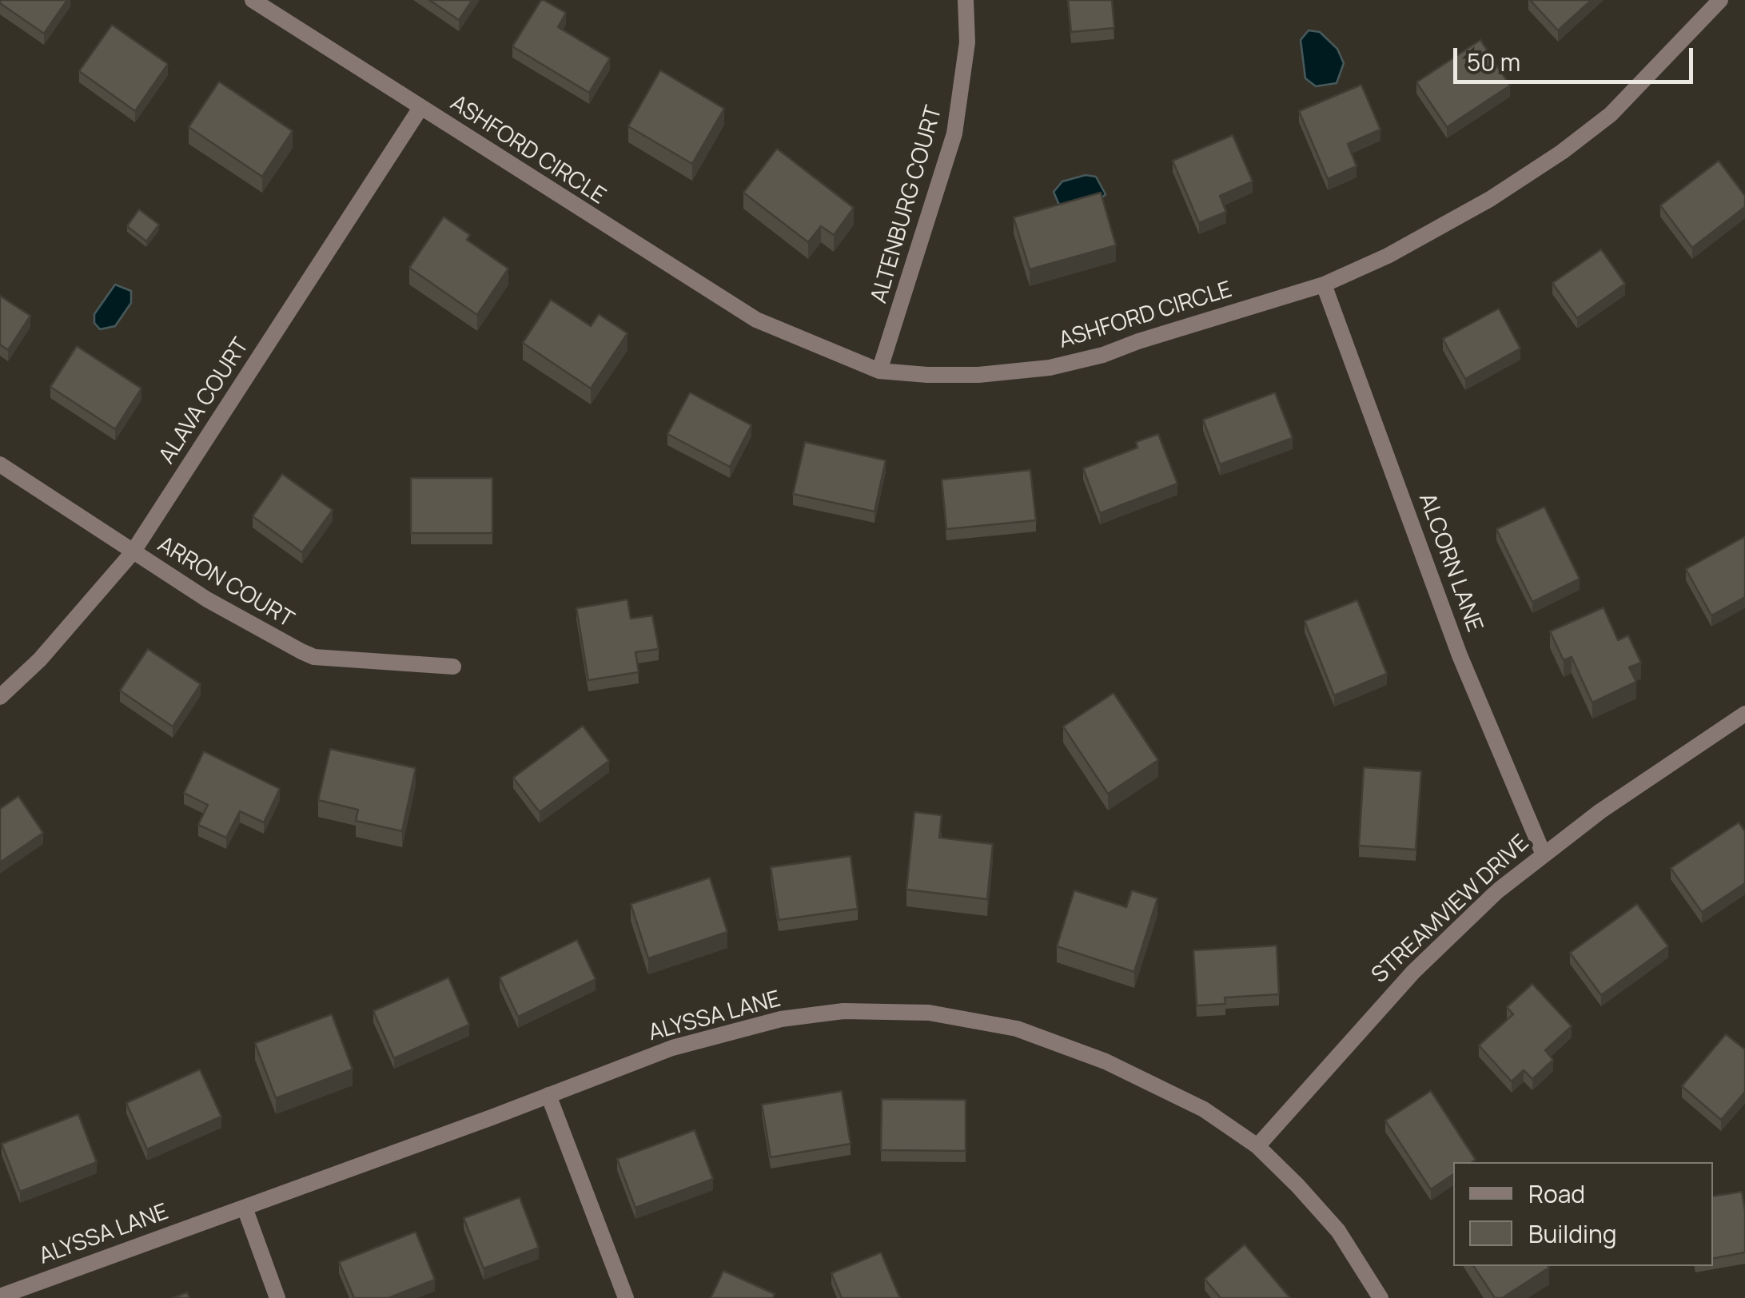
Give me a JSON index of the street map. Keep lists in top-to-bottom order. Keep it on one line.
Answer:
{"streets":{"street":["ASHFORD CIRCLE","ALTENBURG COURT","ALAVA COURT","ALCORN LANE","ARRON COURT","STREAMVIEW DRIVE","ALYSSA LANE"]},"crossings":[["ASHFORD CIRCLE","ALTENBURG COURT"],["ASHFORD CIRCLE","ALAVA COURT"],["ASHFORD CIRCLE","ALCORN LANE"],["ALAVA COURT","ARRON COURT"],["ALCORN LANE","STREAMVIEW DRIVE"],["STREAMVIEW DRIVE","ALYSSA LANE"]],"legend":["Road","Building"],"scale_bar":"50 m"}
